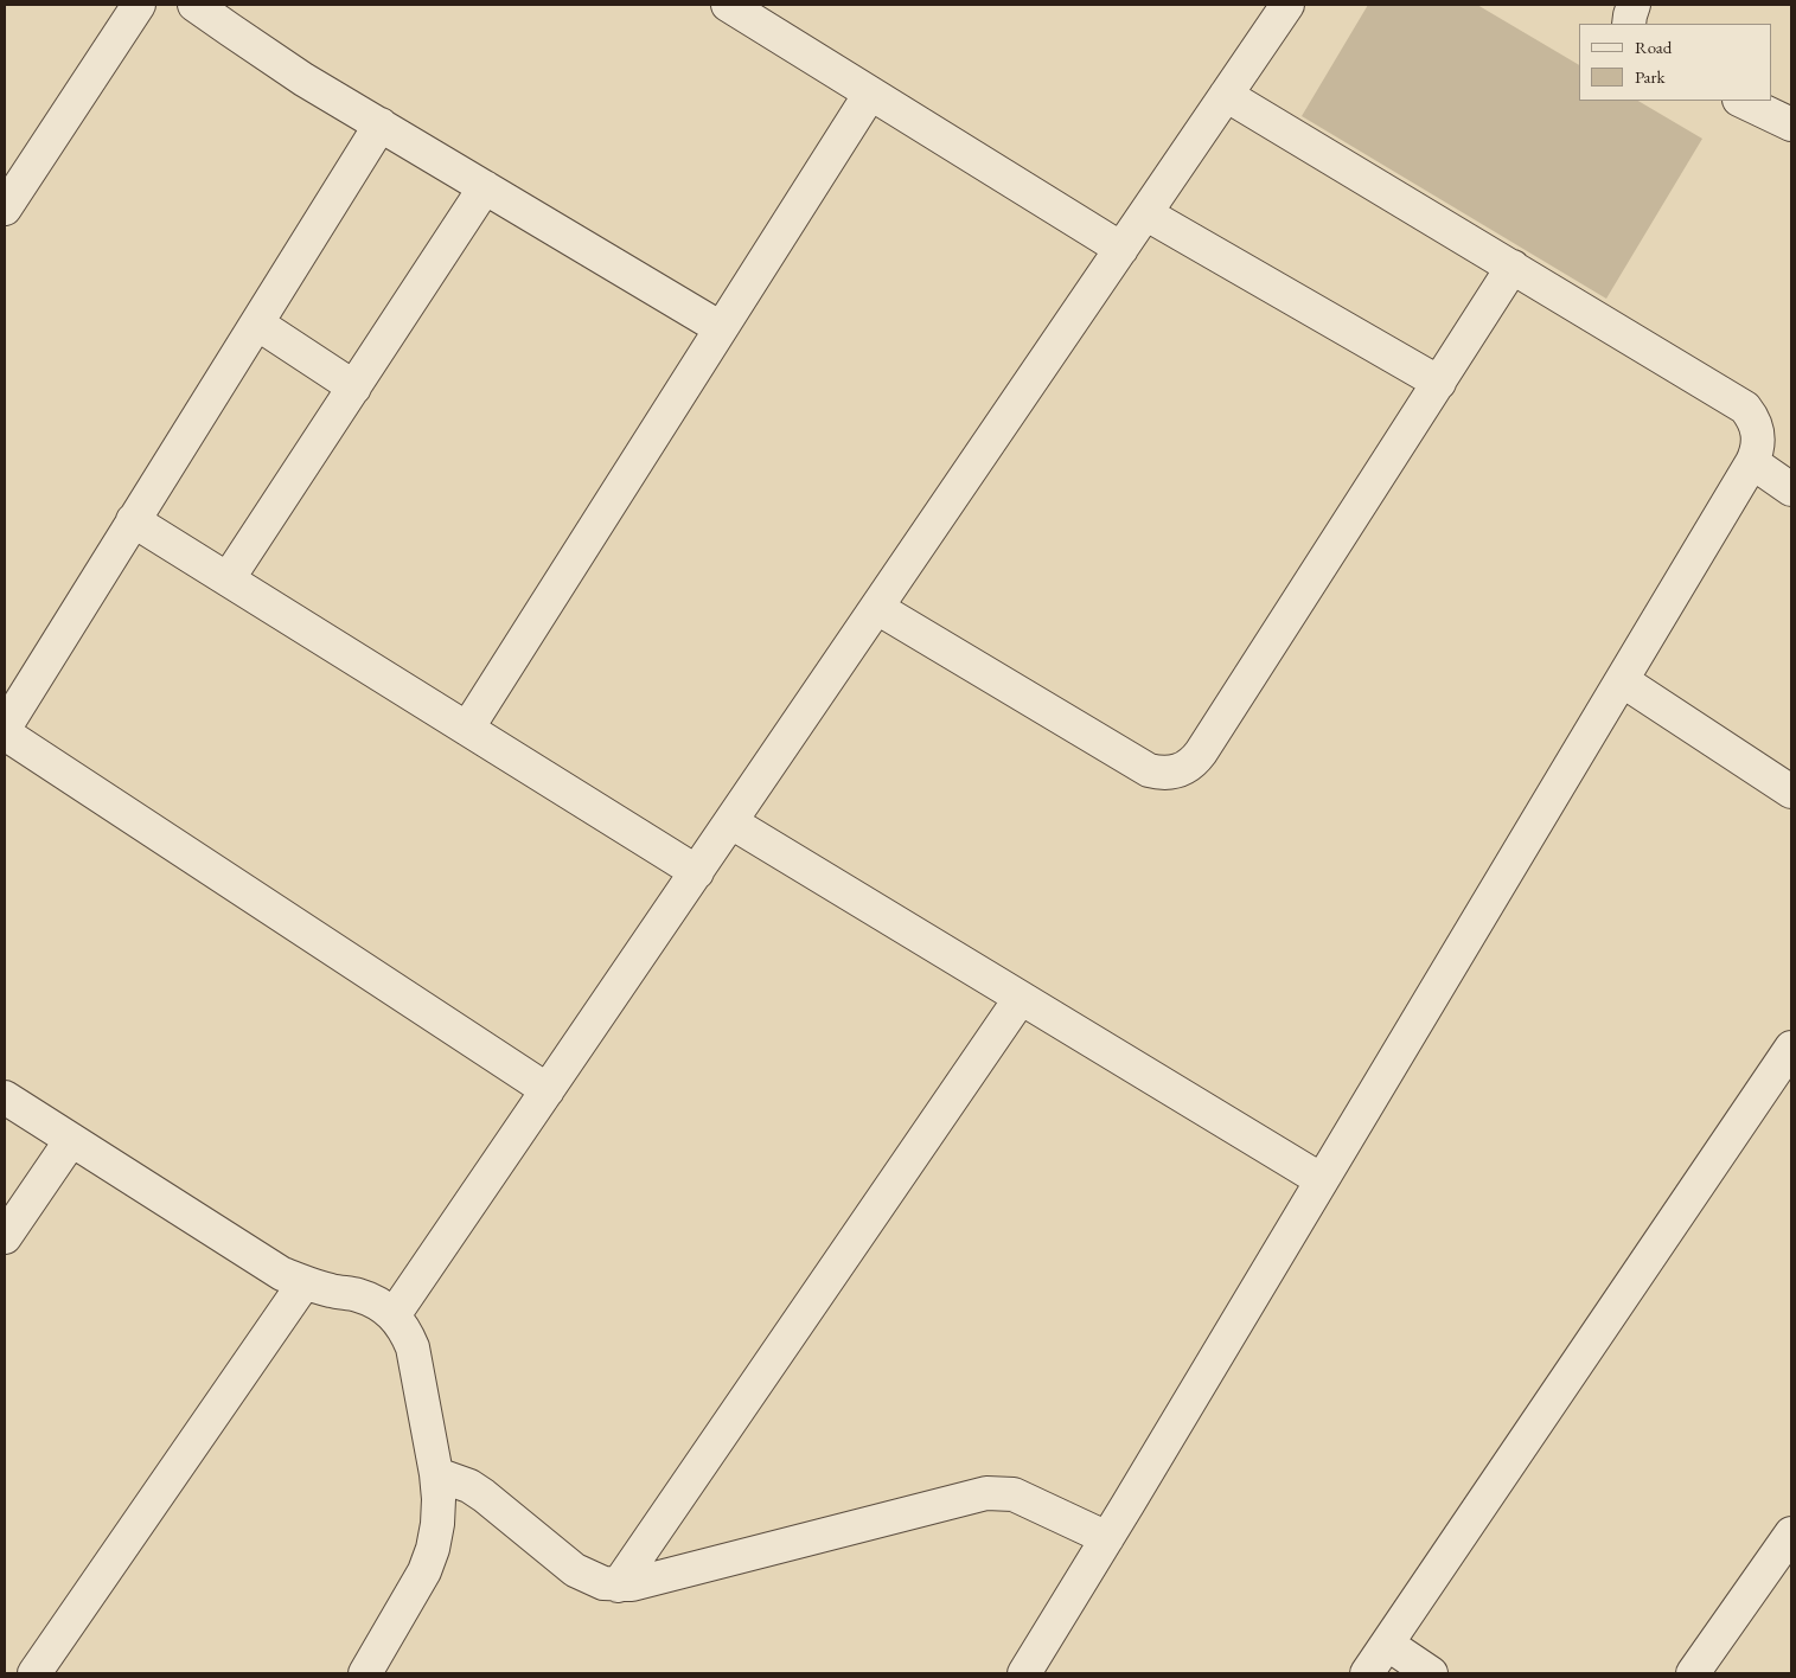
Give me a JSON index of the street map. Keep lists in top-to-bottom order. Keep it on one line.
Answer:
{"legend":["Road","Park"]}
